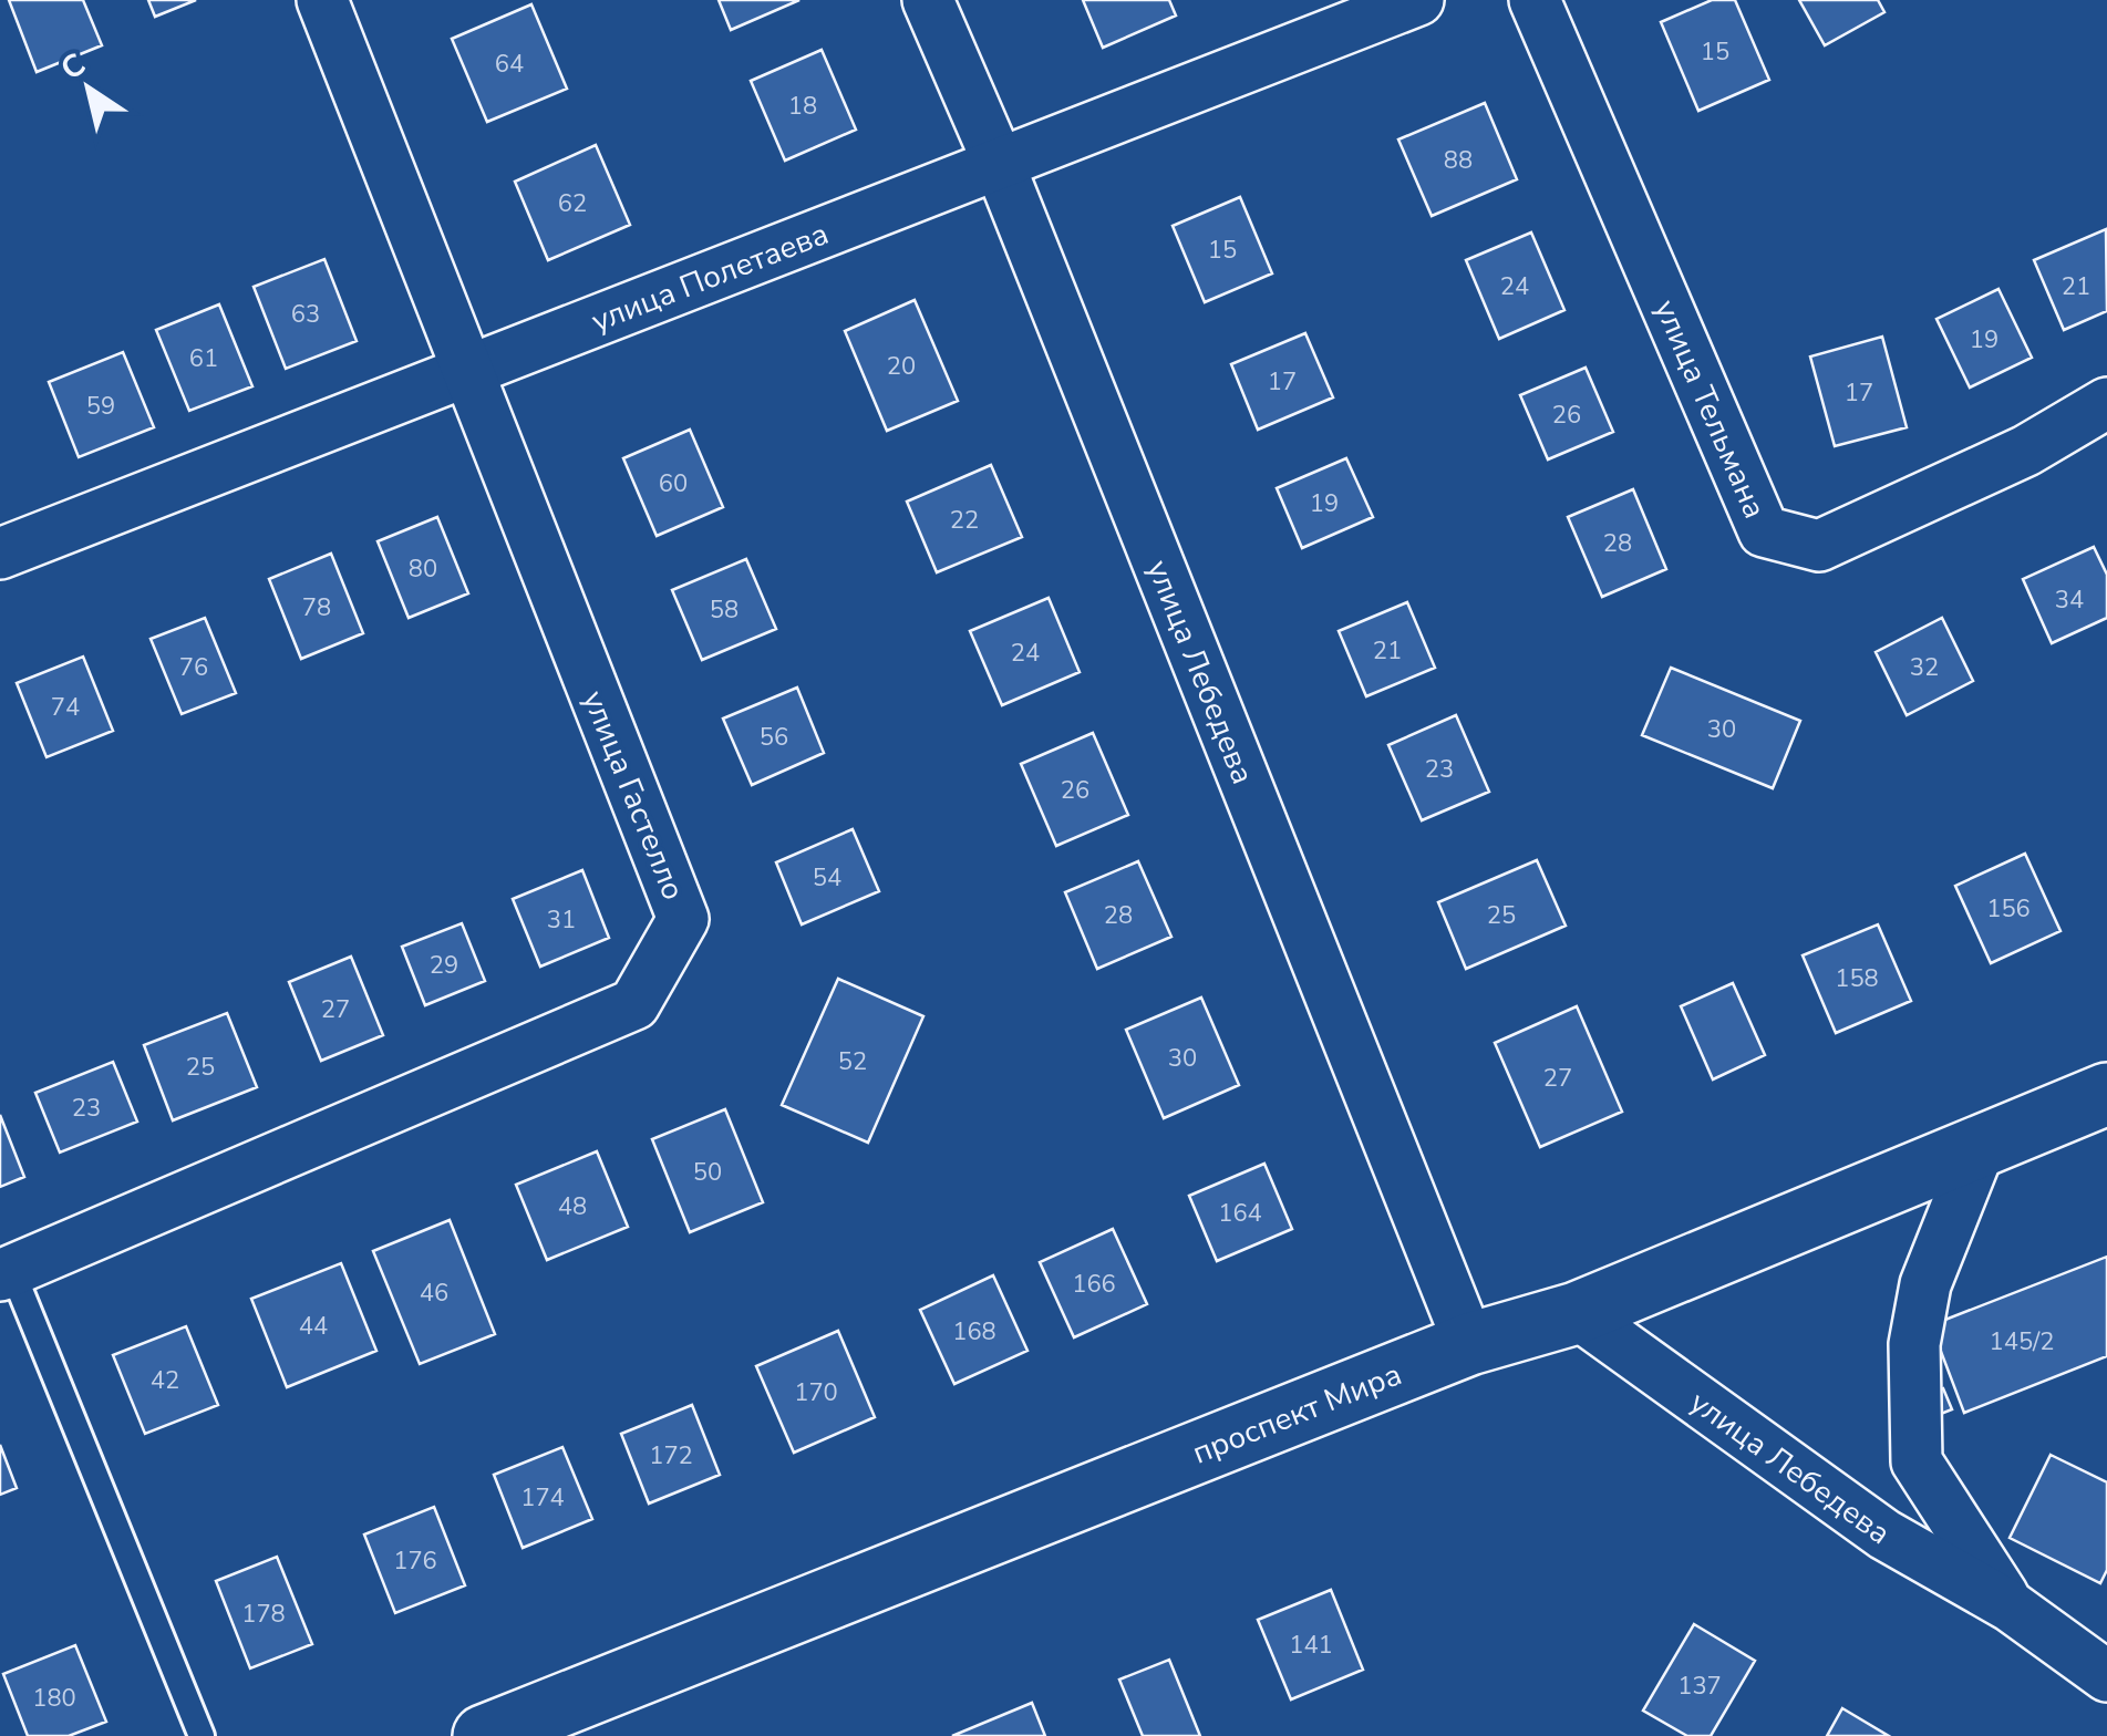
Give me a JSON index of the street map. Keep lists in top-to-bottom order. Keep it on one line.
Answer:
{"streets":{"main road":["проспект Мира"],"street":["улица Полетаева","улица Тельмана","улица Лебедева","улица Гастелло"]},"crossings":[["улица Полетаева","улица Лебедева"],["улица Полетаева","улица Гастелло"],["улица Лебедева","проспект Мира"]],"house_numbers":["15","64","18","88","62","15","24","21","63","19","61","20","17","17","59","26","60","19","22","28","80","34","78","58","21","24","76","32","74","30","56","23","26","54","156","28","25","31","29","158","27","30","52","25","27","23","50","48","164","166","46","44","168","145/2","42","170","172","174","176","178","141","137","180"],"north":"top left"}
